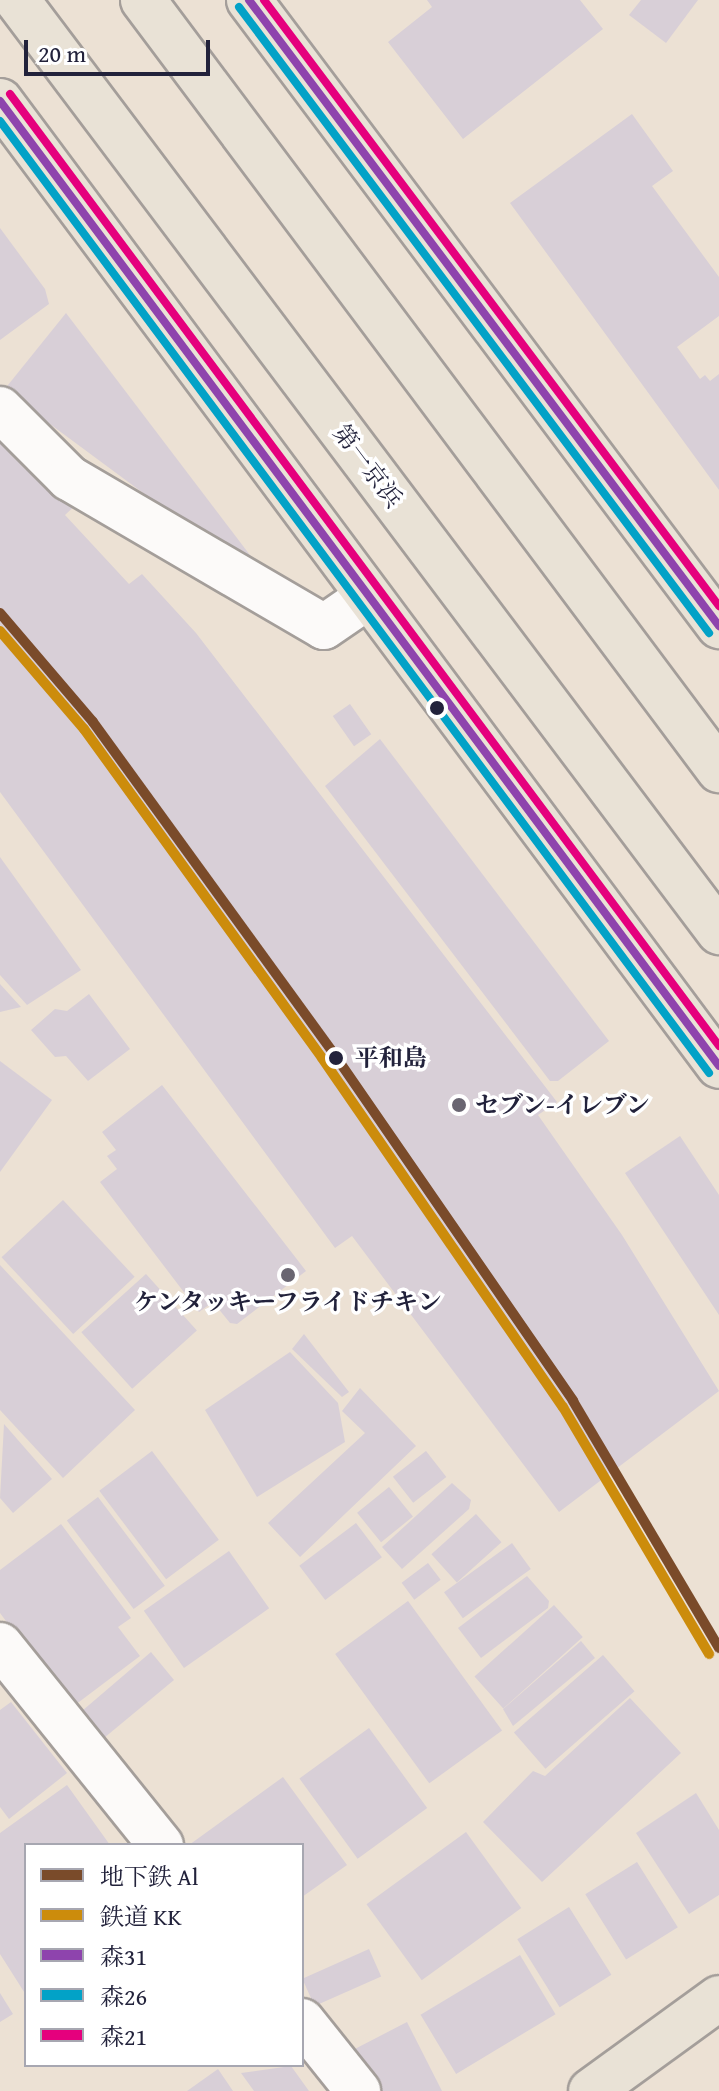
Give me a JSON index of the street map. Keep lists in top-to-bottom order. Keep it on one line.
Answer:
{"streets":{"main road":["第一京浜"]},"places":["平和島","セブン-イレブン","ケンタッキーフライドチキン"],"lines":["transit line 森31","transit line 森21","transit line 森26","metro line Al","rail line KK"],"legend":["地下鉄 Al","鉄道 KK","森31","森26","森21"],"scale_bar":"20 m"}
